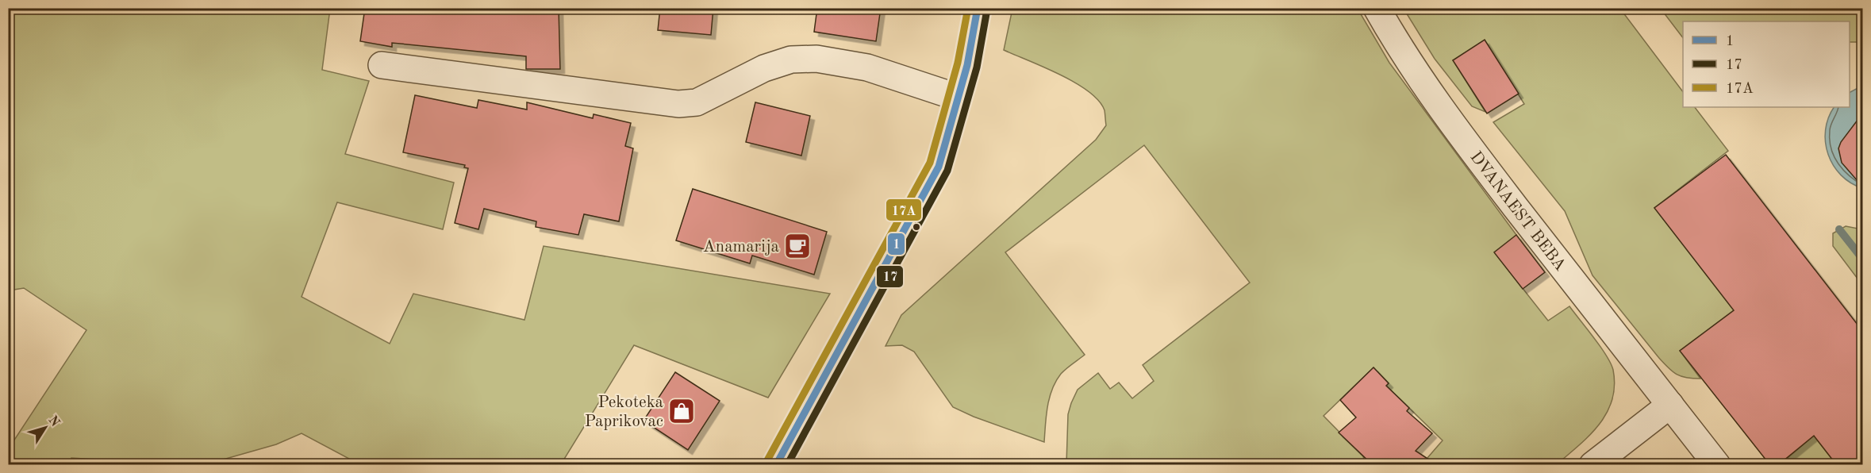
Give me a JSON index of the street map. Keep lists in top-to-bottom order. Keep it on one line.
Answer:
{"streets":{"street":["DVANAEST BEBA"]},"places":{"cafe":["Anamarija"],"shop":["Pekoteka Paprikovac"]},"lines":["transit line 1","transit line 17A","transit line 17"],"legend":["1","17","17A"],"north":"top right"}
